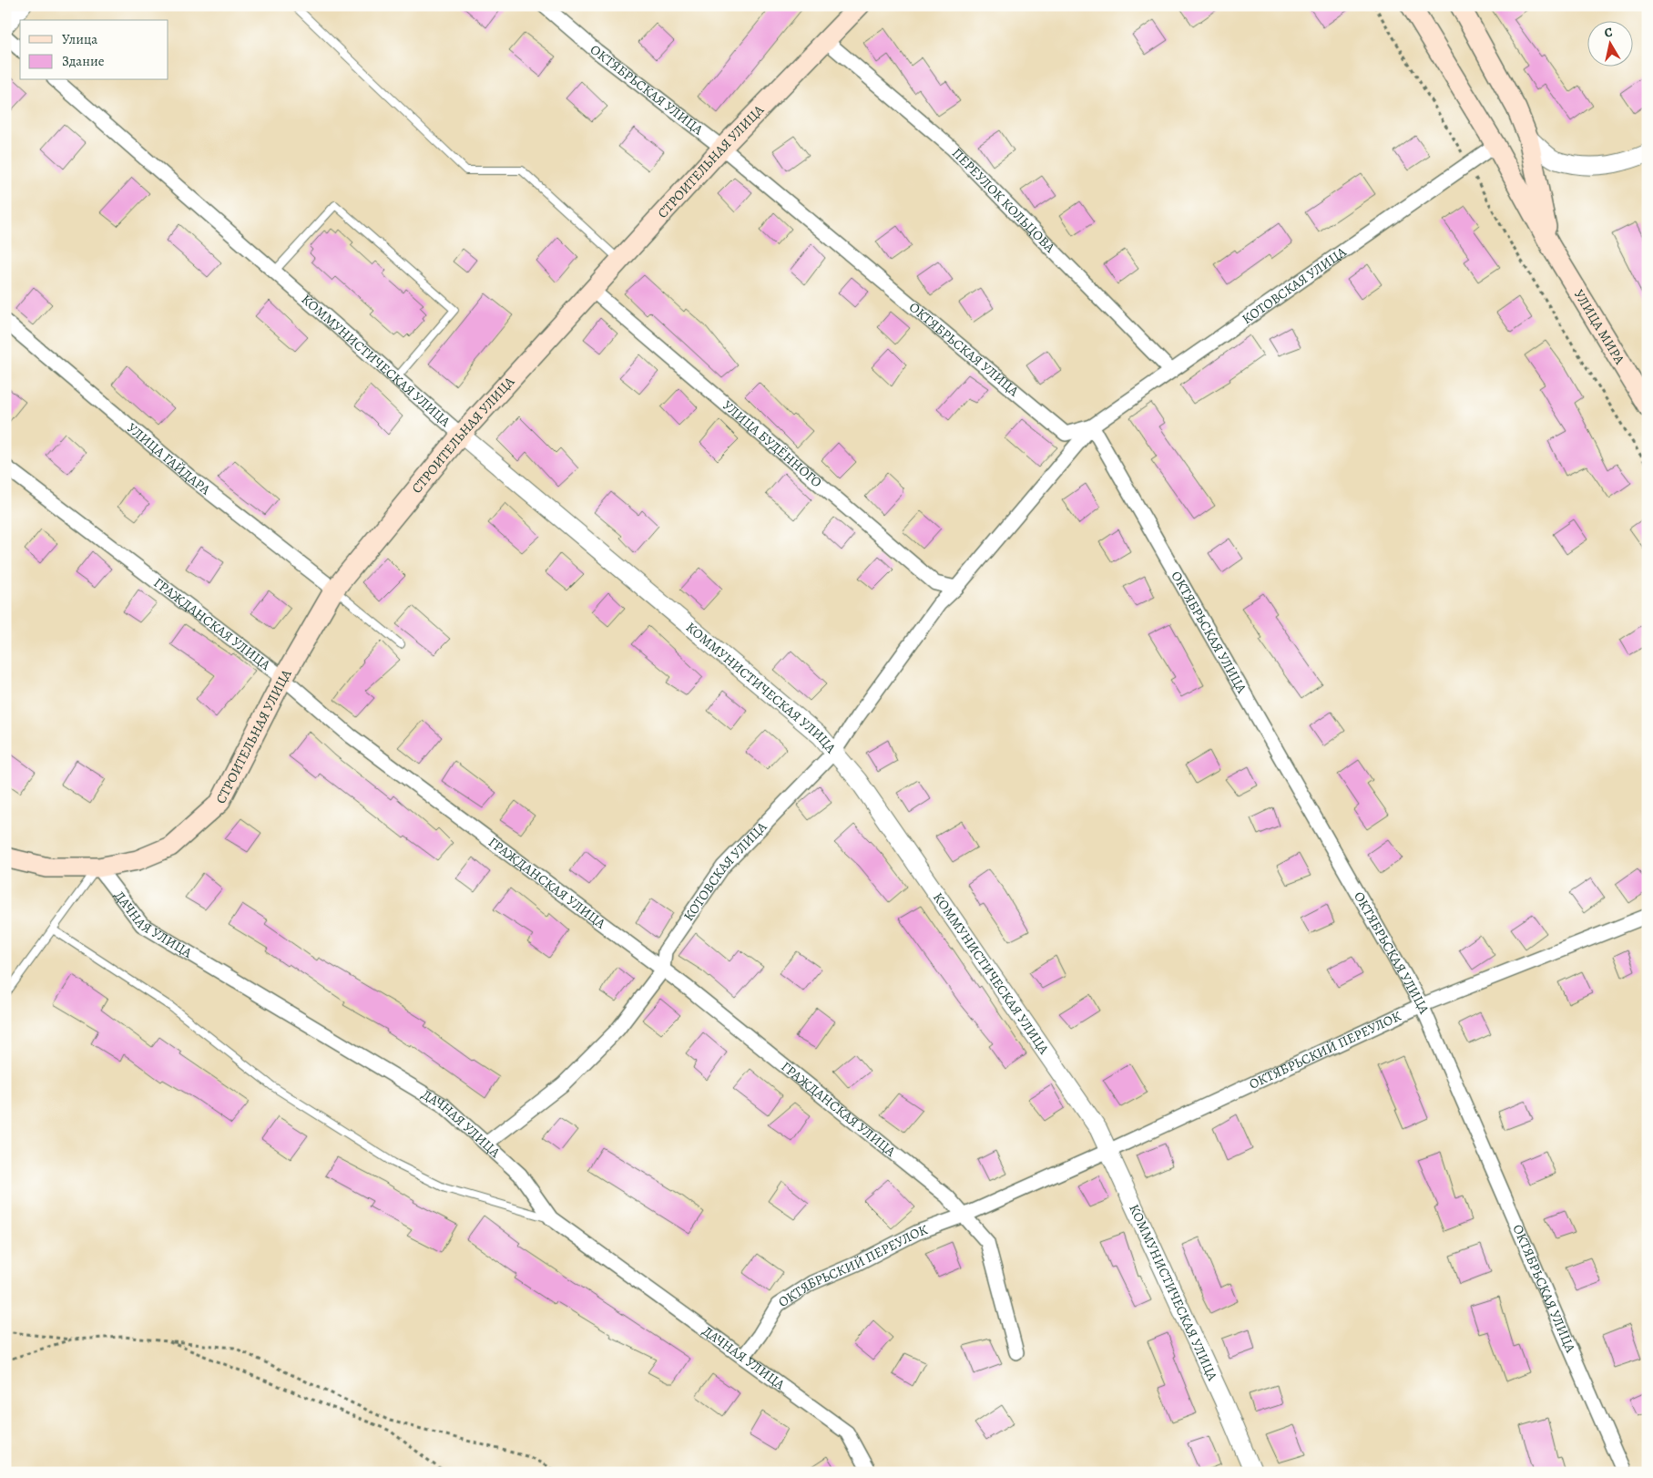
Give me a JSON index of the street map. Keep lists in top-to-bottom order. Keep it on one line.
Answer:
{"streets":{"main road":["СТРОИТЕЛЬНАЯ УЛИЦА","УЛИЦА МИРА"],"street":["ОКТЯБРЬСКАЯ УЛИЦА","ПЕРЕУЛОК КОЛЬЦОВА","КОТОВСКАЯ УЛИЦА","КОММУНИСТИЧЕСКАЯ УЛИЦА","УЛИЦА БУДЁННОГО","УЛИЦА ГАЙДАРА","ГРАЖДАНСКАЯ УЛИЦА","ДАЧНАЯ УЛИЦА","ОКТЯБРЬСКИЙ ПЕРЕУЛОК"]},"crossings":[["ОКТЯБРЬСКАЯ УЛИЦА","СТРОИТЕЛЬНАЯ УЛИЦА"],["ОКТЯБРЬСКАЯ УЛИЦА","КОТОВСКАЯ УЛИЦА"],["ОКТЯБРЬСКАЯ УЛИЦА","ОКТЯБРЬСКИЙ ПЕРЕУЛОК"],["СТРОИТЕЛЬНАЯ УЛИЦА","ПЕРЕУЛОК КОЛЬЦОВА"],["СТРОИТЕЛЬНАЯ УЛИЦА","КОММУНИСТИЧЕСКАЯ УЛИЦА"],["СТРОИТЕЛЬНАЯ УЛИЦА","УЛИЦА БУДЁННОГО"],["СТРОИТЕЛЬНАЯ УЛИЦА","УЛИЦА ГАЙДАРА"],["СТРОИТЕЛЬНАЯ УЛИЦА","ГРАЖДАНСКАЯ УЛИЦА"],["СТРОИТЕЛЬНАЯ УЛИЦА","ДАЧНАЯ УЛИЦА"],["ПЕРЕУЛОК КОЛЬЦОВА","КОТОВСКАЯ УЛИЦА"],["КОТОВСКАЯ УЛИЦА","УЛИЦА МИРА"],["КОТОВСКАЯ УЛИЦА","КОММУНИСТИЧЕСКАЯ УЛИЦА"],["КОТОВСКАЯ УЛИЦА","УЛИЦА БУДЁННОГО"],["КОТОВСКАЯ УЛИЦА","ГРАЖДАНСКАЯ УЛИЦА"],["КОТОВСКАЯ УЛИЦА","ДАЧНАЯ УЛИЦА"],["КОММУНИСТИЧЕСКАЯ УЛИЦА","ОКТЯБРЬСКИЙ ПЕРЕУЛОК"],["ГРАЖДАНСКАЯ УЛИЦА","ОКТЯБРЬСКИЙ ПЕРЕУЛОК"],["ДАЧНАЯ УЛИЦА","ОКТЯБРЬСКИЙ ПЕРЕУЛОК"]],"legend":["Улица","Здание"],"north":"top"}
